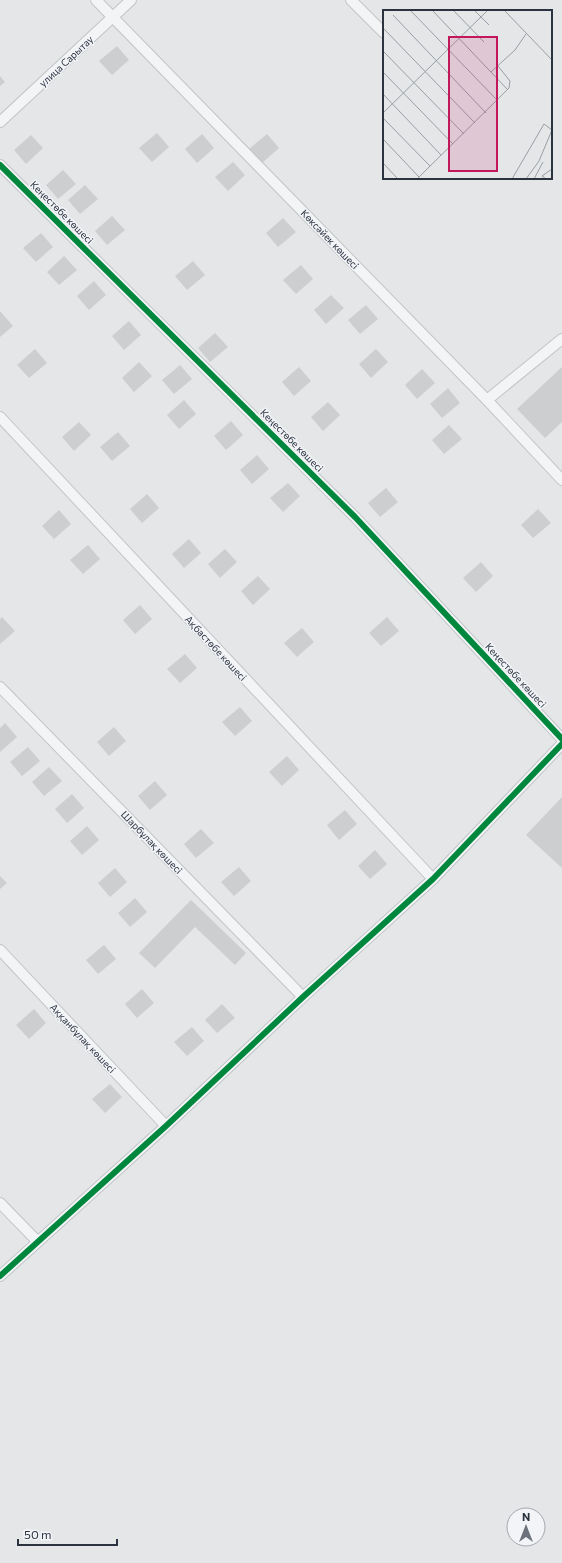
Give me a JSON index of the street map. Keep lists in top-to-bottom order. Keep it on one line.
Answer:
{"streets":{"street":["улица Сарытау","Кеңестөбе көшесі","Көксәйек көшесі","Ақбастөбе көшесі","Шарбұлақ көшесі","Аққанбұлақ көшесі"]},"crossings":[["улица Сарытау","Көксәйек көшесі"]],"scale_bar":"50 m","north":"top"}
